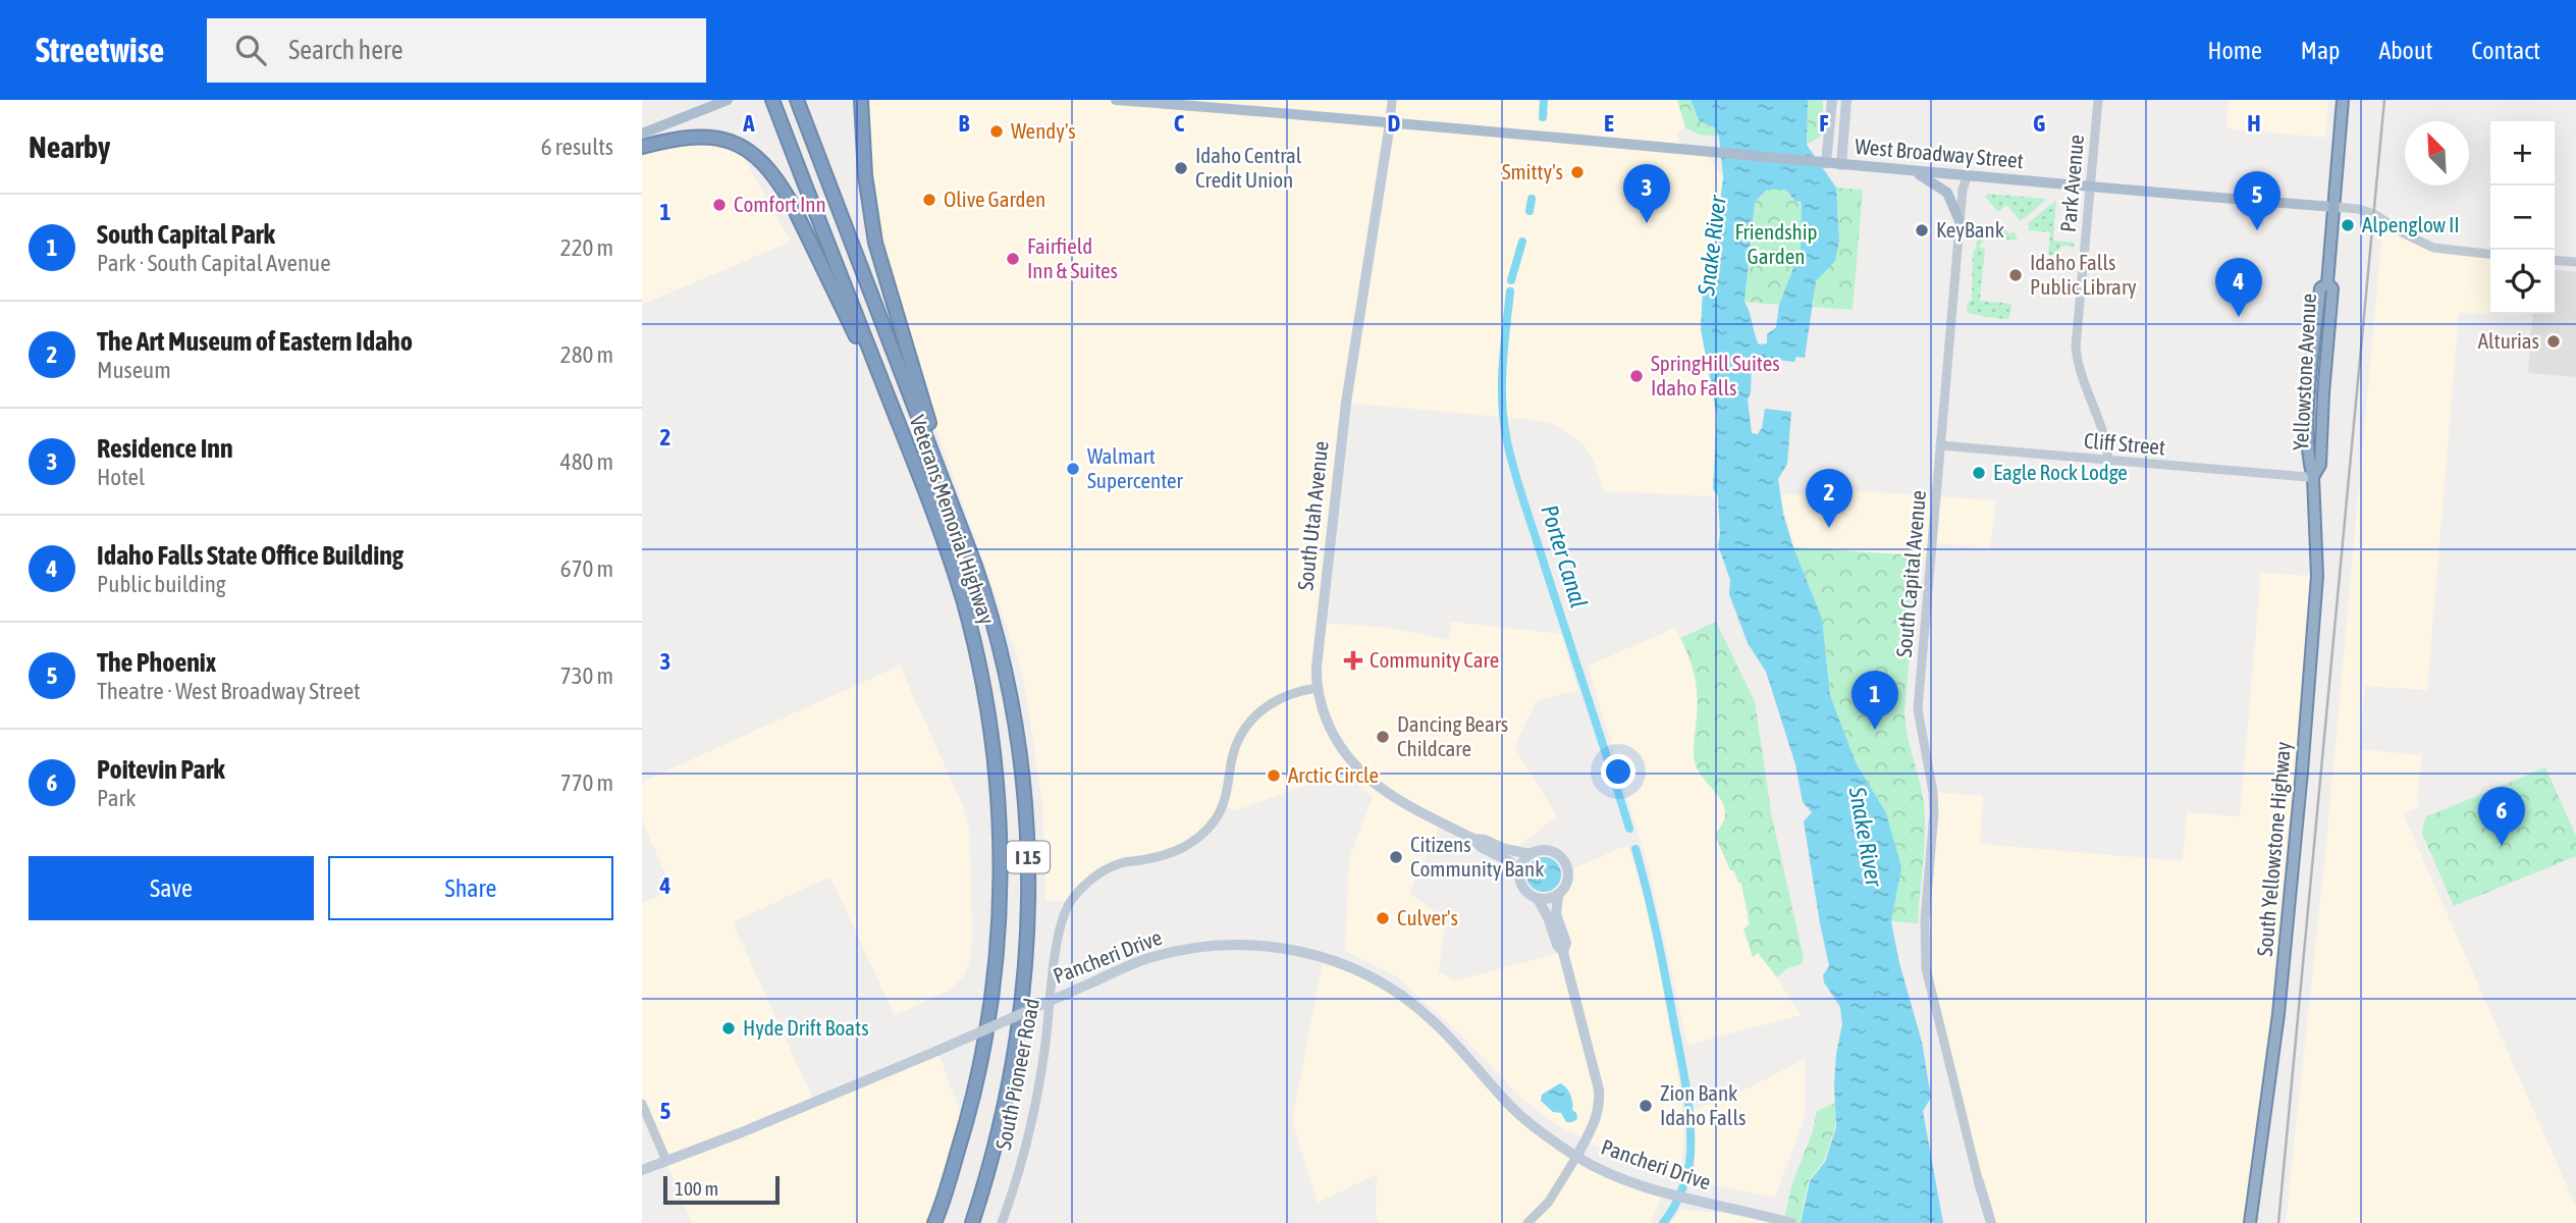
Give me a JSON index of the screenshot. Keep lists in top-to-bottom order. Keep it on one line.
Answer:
{"streets":{"highway":["Yellowstone Avenue","Veterans Memorial Highway","South Yellowstone Highway","I 15"],"main road":["West Broadway Street","South Utah Avenue","Pancheri Drive"],"street":["Park Avenue","Cliff Street","South Capital Avenue","South Pioneer Road"]},"crossings":[["West Broadway Street","Park Avenue"],["West Broadway Street","Yellowstone Avenue"],["West Broadway Street","South Utah Avenue"],["West Broadway Street","South Capital Avenue"],["Park Avenue","Cliff Street"],["Yellowstone Avenue","Cliff Street"],["Yellowstone Avenue","South Yellowstone Highway"],["Cliff Street","South Capital Avenue"],["Cliff Street","South Yellowstone Highway"],["South Utah Avenue","Pancheri Drive"],["South Utah Avenue","South Pioneer Road"]],"water":["Snake River","Porter Canal"],"parks":["Friendship Garden"],"places":{"other":["Wendy's","Idaho Central Credit Union","Smitty's","Olive Garden","Comfort Inn","Alpenglow II","KeyBank","Fairfield Inn & Suites","Idaho Falls Public Library","Alturias","SpringHill Suites Idaho Falls","Walmart Supercenter","Eagle Rock Lodge","Dancing Bears Childcare","Arctic Circle","Citizens Community Bank","Culver's","Hyde Drift Boats","Zion Bank Idaho Falls"],"health":["Community Care"]},"scale_bar":"100 m","north":"top left","page":{"header":"Streetwise","search":"Search here","nav":["Home","Map","About","Contact"],"heading":["Nearby","6 results"],"map_buttons":["+","−"],"pins":["3","5","4","2","1","6"],"list":[{"mark":"1","name":"South Capital Park","note":"Park · South Capital Avenue","value":"220 m"},{"mark":"2","name":"The Art Museum of Eastern Idaho","note":"Museum","value":"280 m"},{"mark":"3","name":"Residence Inn","note":"Hotel","value":"480 m"},{"mark":"4","name":"Idaho Falls State Office Building","note":"Public building","value":"670 m"},{"mark":"5","name":"The Phoenix","note":"Theatre · West Broadway Street","value":"730 m"},{"mark":"6","name":"Poitevin Park","note":"Park","value":"770 m"}],"buttons":["Save","Share"],"scale":"100 m"},"grid":{"columns":["A","B","C","D","E","F","G","H"],"rows":["1","2","3","4","5"]}}
